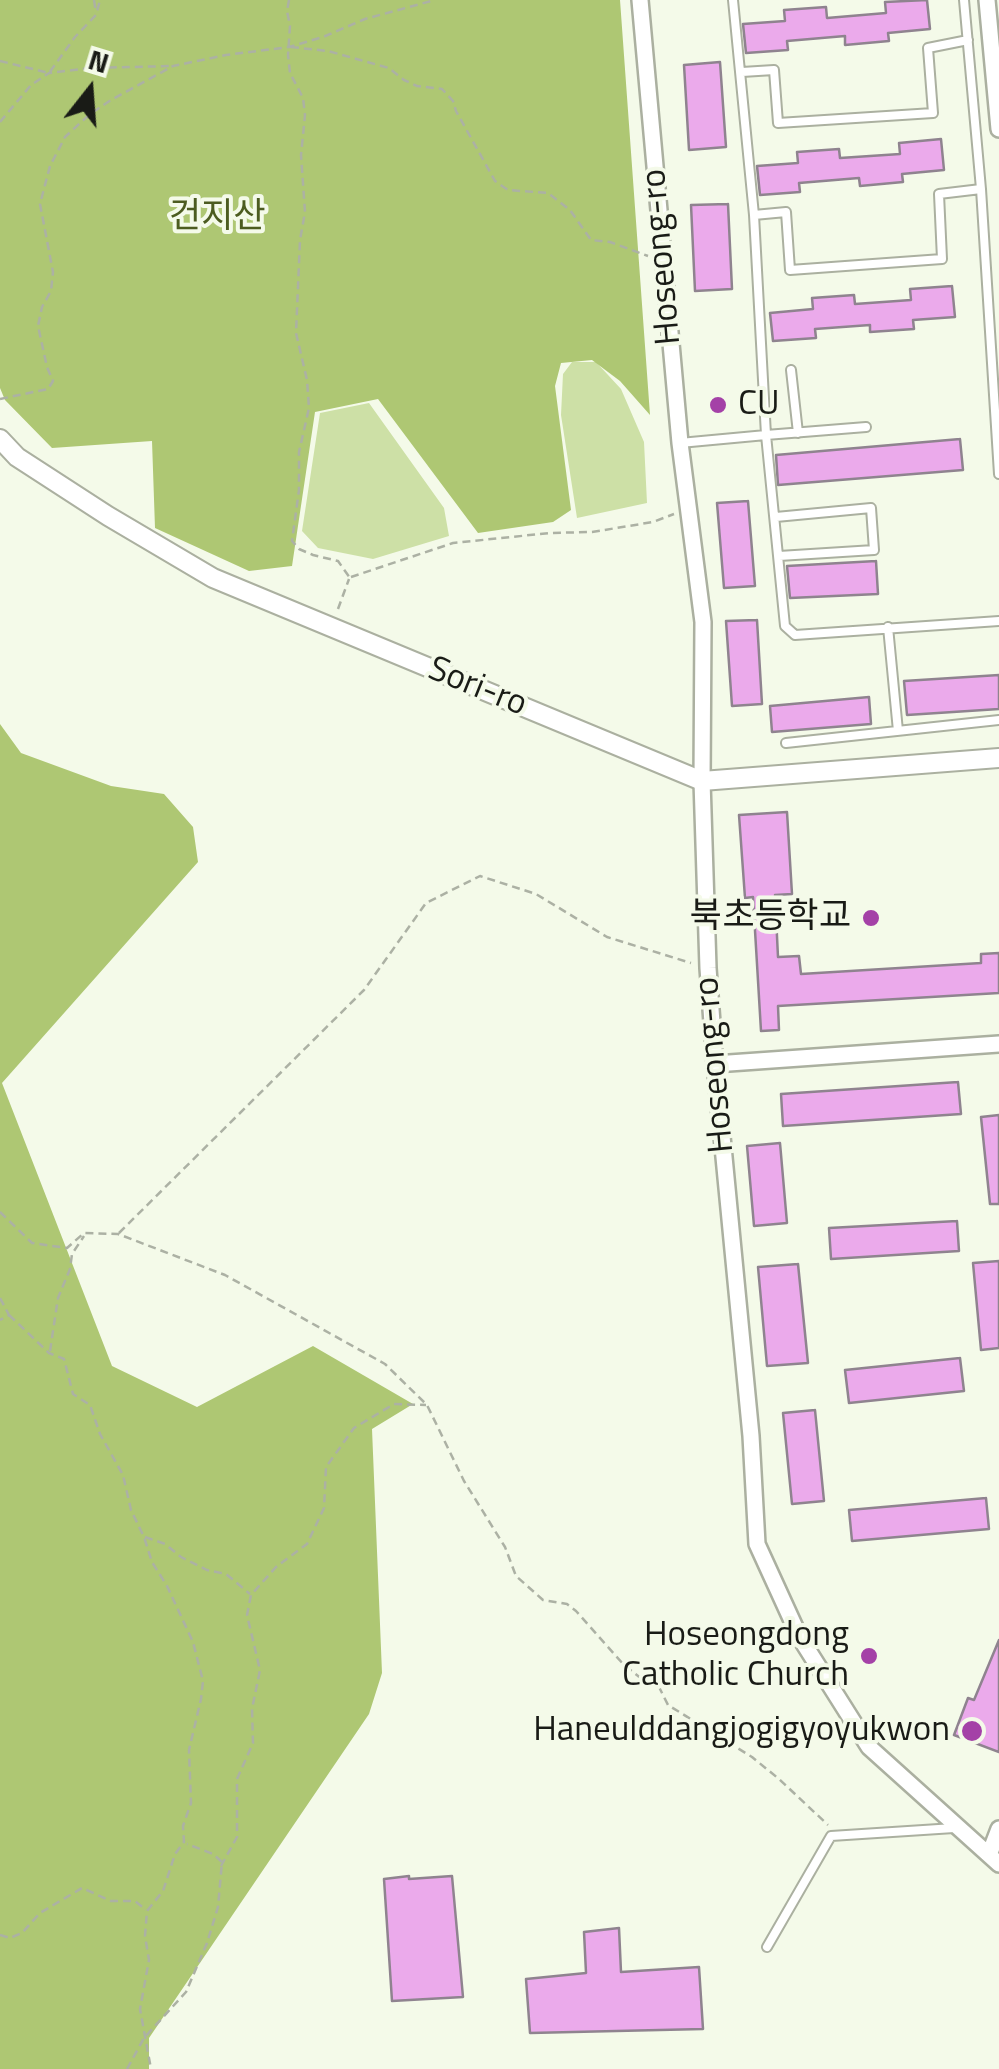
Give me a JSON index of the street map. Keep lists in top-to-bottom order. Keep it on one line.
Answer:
{"streets":{"street":["Hoseong-ro","Sori-ro"]},"crossings":[["Hoseong-ro","Sori-ro"]],"parks":["건지산"],"places":["CU","북초등학교","Hoseongdong Catholic Church","Haneulddangjogigyoyukwon"],"north":"top"}
